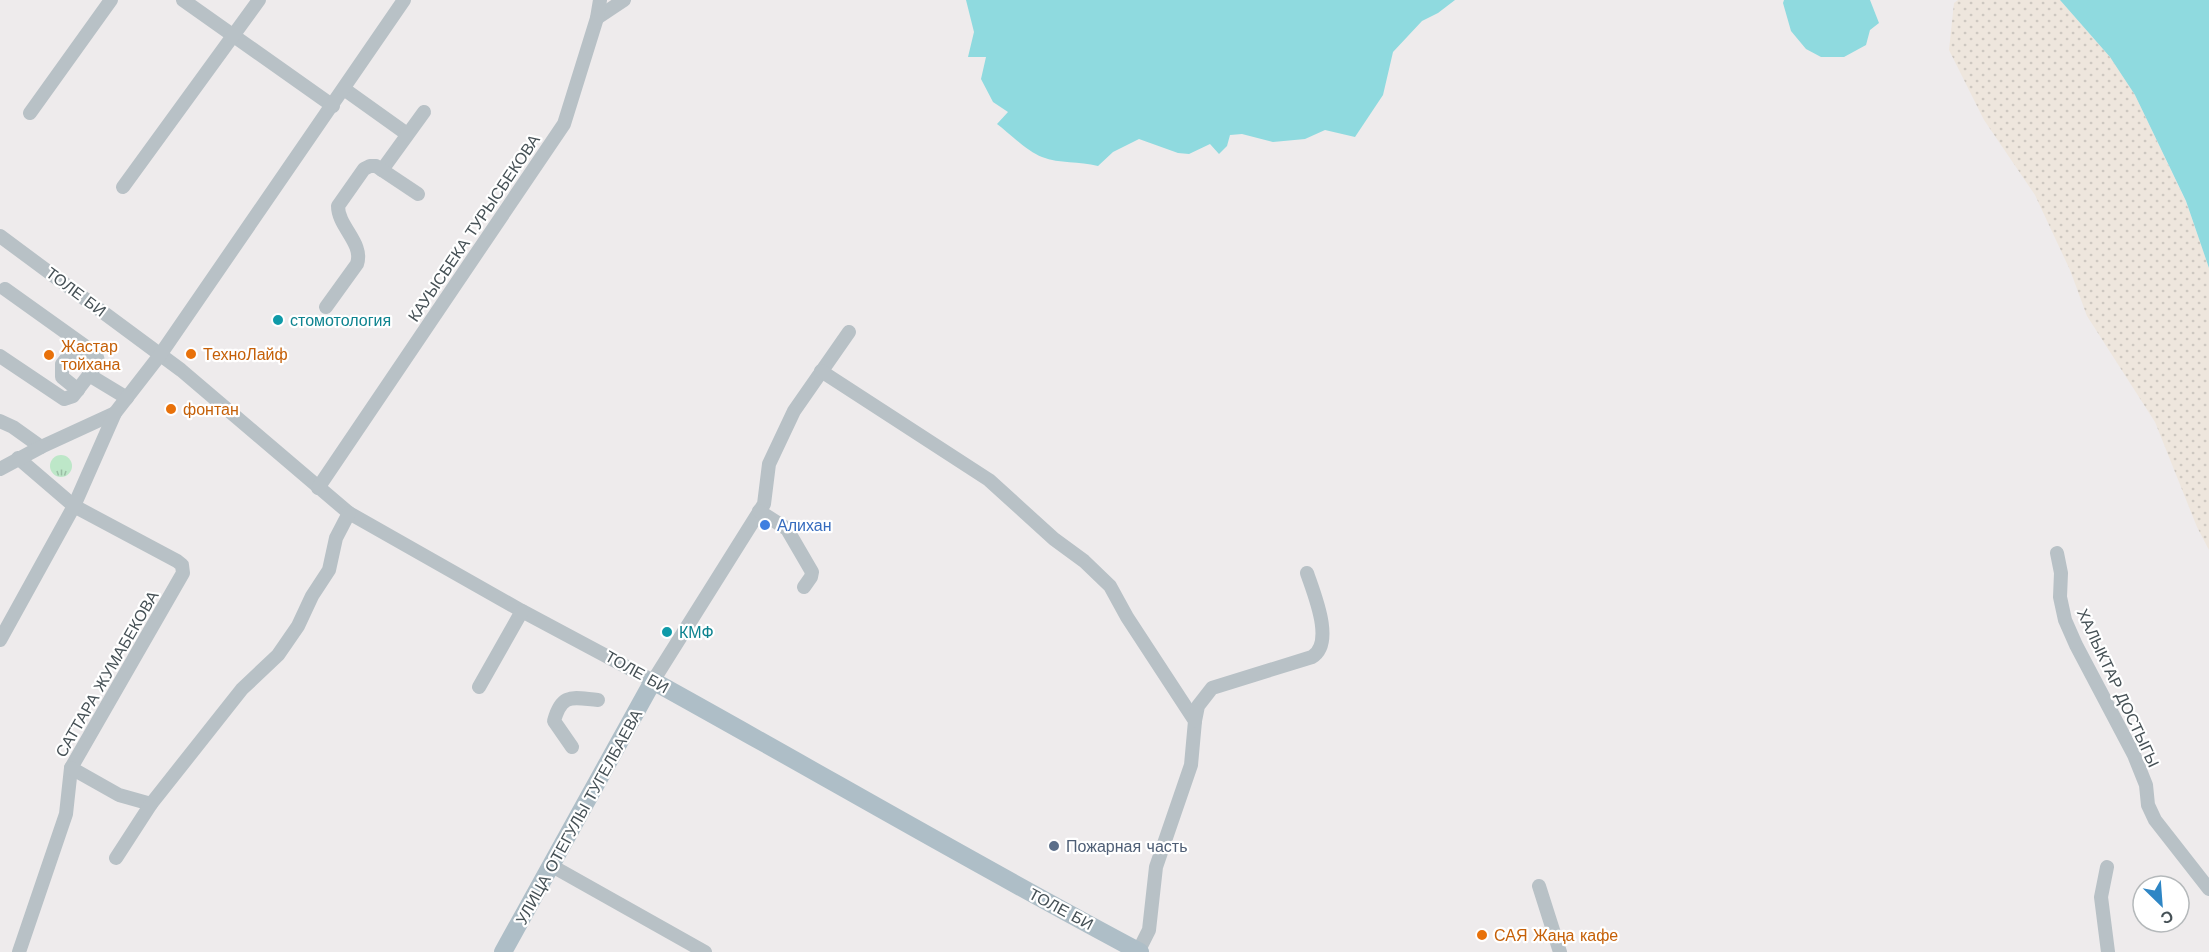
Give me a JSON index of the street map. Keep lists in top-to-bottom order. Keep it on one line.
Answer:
{"streets":{"main road":["ТОЛЕ БИ","УЛИЦА ОТЕГУЛЫ ТУГЕЛБАЕВА"],"street":["КАУЫСБЕКА ТУРЫСБЕКОВА","САТТАРА ЖУМАБЕКОВА","ХАЛЫКТАР ДОСТЫГЫ"]},"crossings":[["КАУЫСБЕКА ТУРЫСБЕКОВА","ТОЛЕ БИ"],["ТОЛЕ БИ","УЛИЦА ОТЕГУЛЫ ТУГЕЛБАЕВА"]],"places":["стомотология","ТехноЛайф","Жастар тойхана","фонтан","Алихан","КМФ","Пожарная часть","САЯ Жаңа кафе"],"north":"bottom right"}
